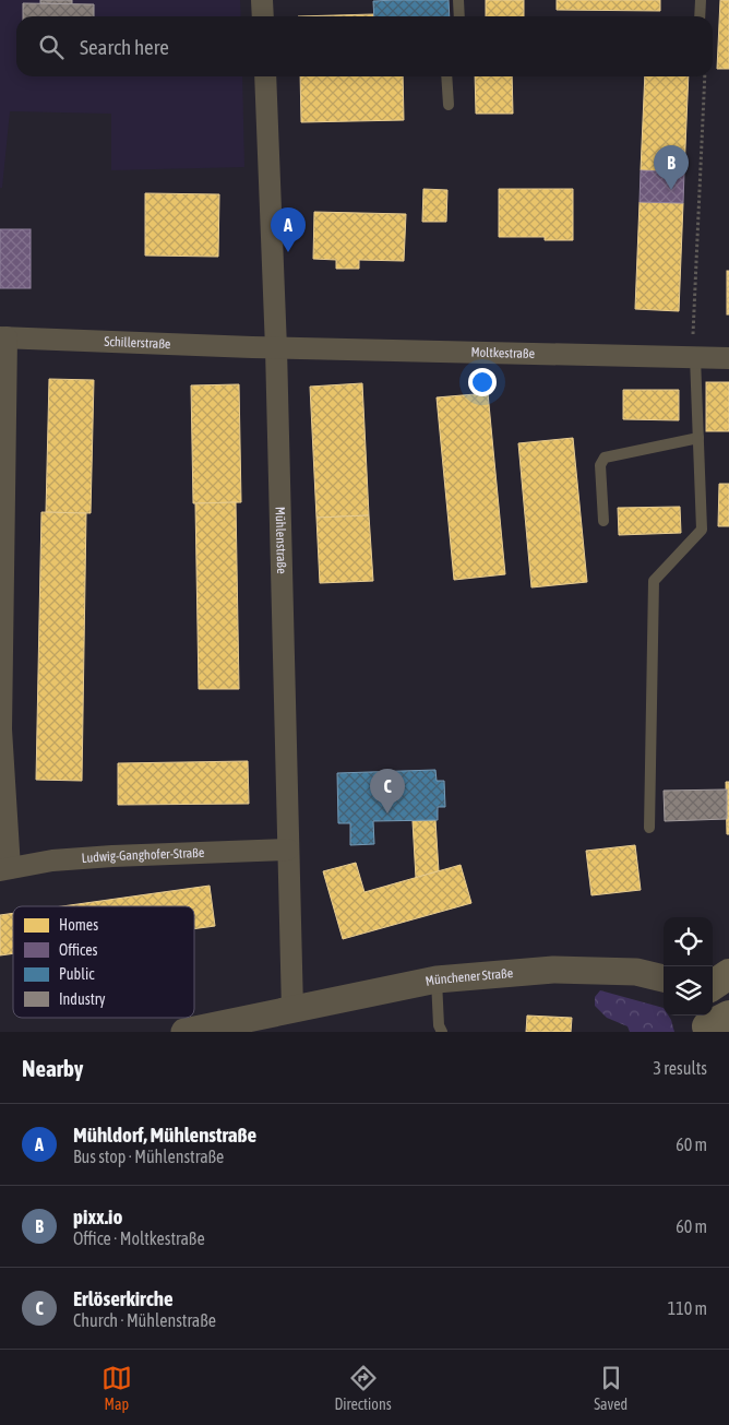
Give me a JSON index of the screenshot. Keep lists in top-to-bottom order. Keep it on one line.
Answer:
{"streets":{"street":["Schillerstraße","Moltkestraße","Mühlenstraße","Ludwig-Ganghofer-Straße","Münchener Straße"]},"crossings":[["Schillerstraße","Moltkestraße"],["Schillerstraße","Mühlenstraße"],["Moltkestraße","Mühlenstraße"],["Mühlenstraße","Ludwig-Ganghofer-Straße"],["Mühlenstraße","Münchener Straße"]],"legend":["Homes","Offices","Public","Industry"],"page":{"search":"Search here","pins":["B","A","C"],"heading":["Nearby","3 results"],"list":[{"mark":"A","name":"Mühldorf, Mühlenstraße","note":"Bus stop · Mühlenstraße","value":"60 m"},{"mark":"B","name":"pixx.io","note":"Office · Moltkestraße","value":"60 m"},{"mark":"C","name":"Erlöserkirche","note":"Church · Mühlenstraße","value":"110 m"}],"nav":["Map","Directions","Saved"]}}
